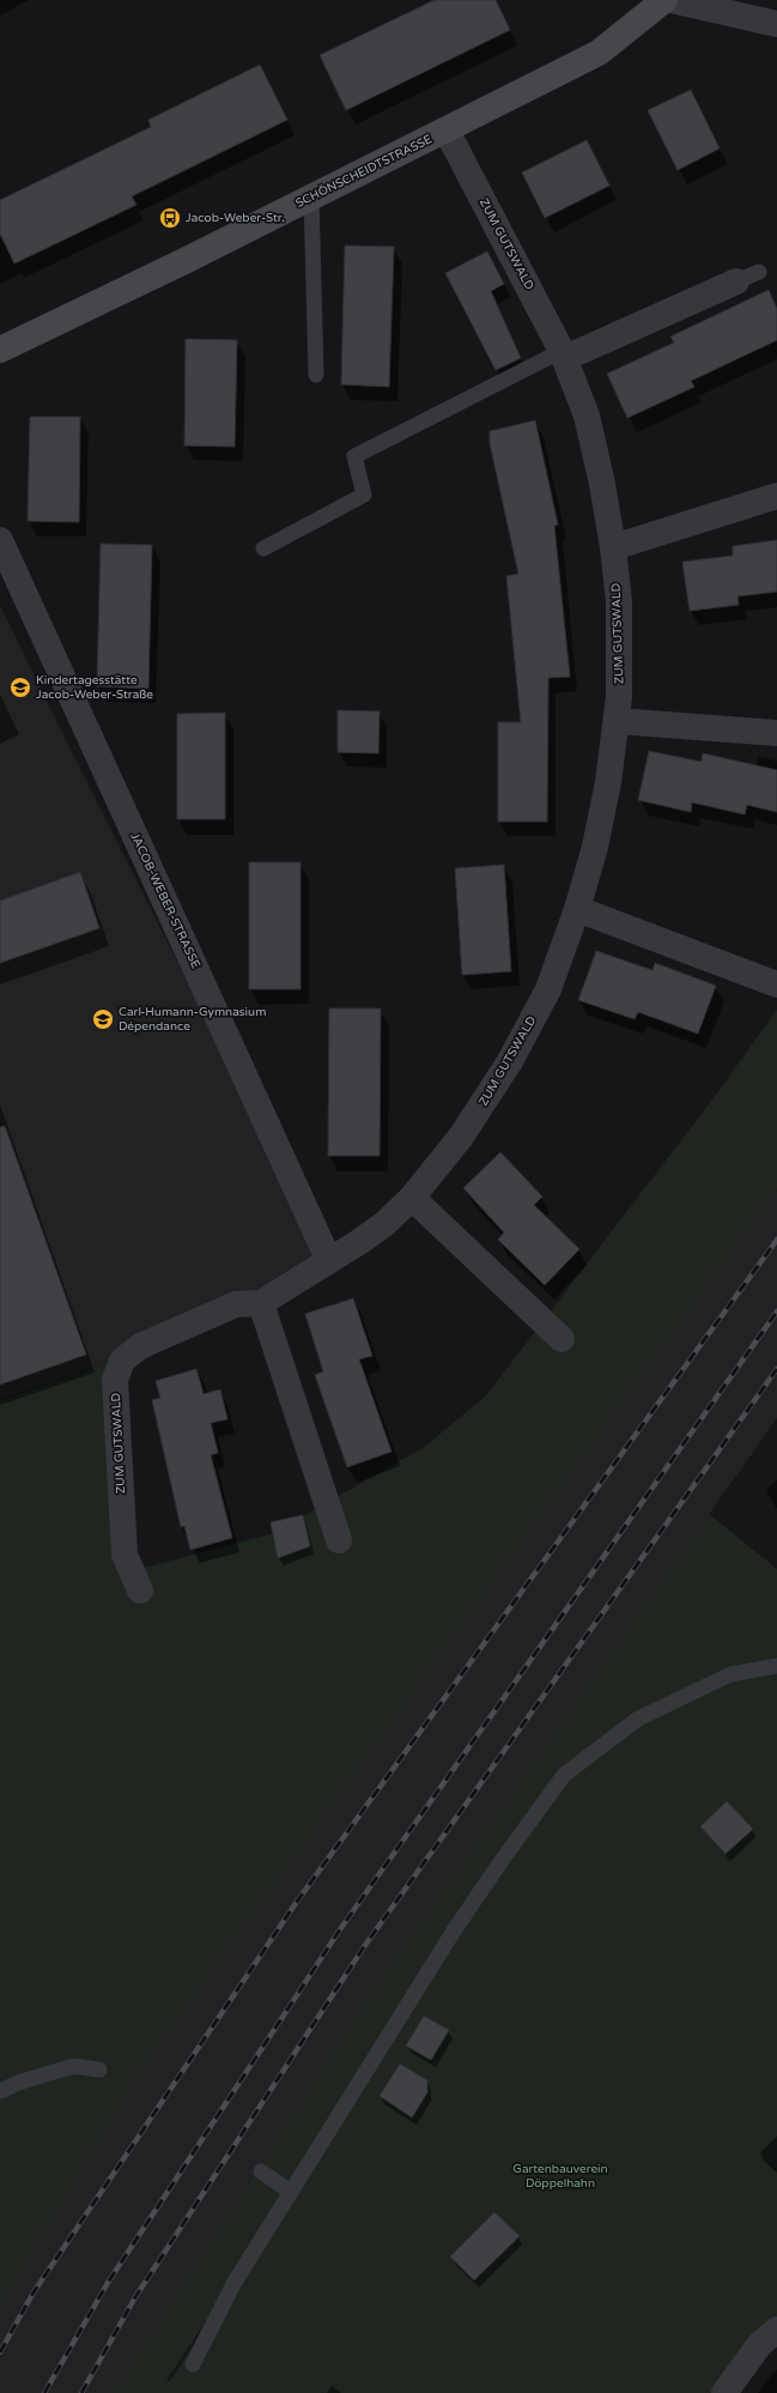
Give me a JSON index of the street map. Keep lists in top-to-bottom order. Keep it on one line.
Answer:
{"streets":{"main road":["SCHÖNSCHEIDTSTRASSE"],"street":["ZUM GUTSWALD","JACOB-WEBER-STRASSE"]},"crossings":[["SCHÖNSCHEIDTSTRASSE","ZUM GUTSWALD"],["ZUM GUTSWALD","JACOB-WEBER-STRASSE"]],"parks":["Gartenbauverein Döppelhahn"],"places":{"bus stop":["Jacob-Weber-Str."],"school or university":["Kindertagesstätte Jacob-Weber-Straße","Carl-Humann-Gymnasium Dépendance"]}}
